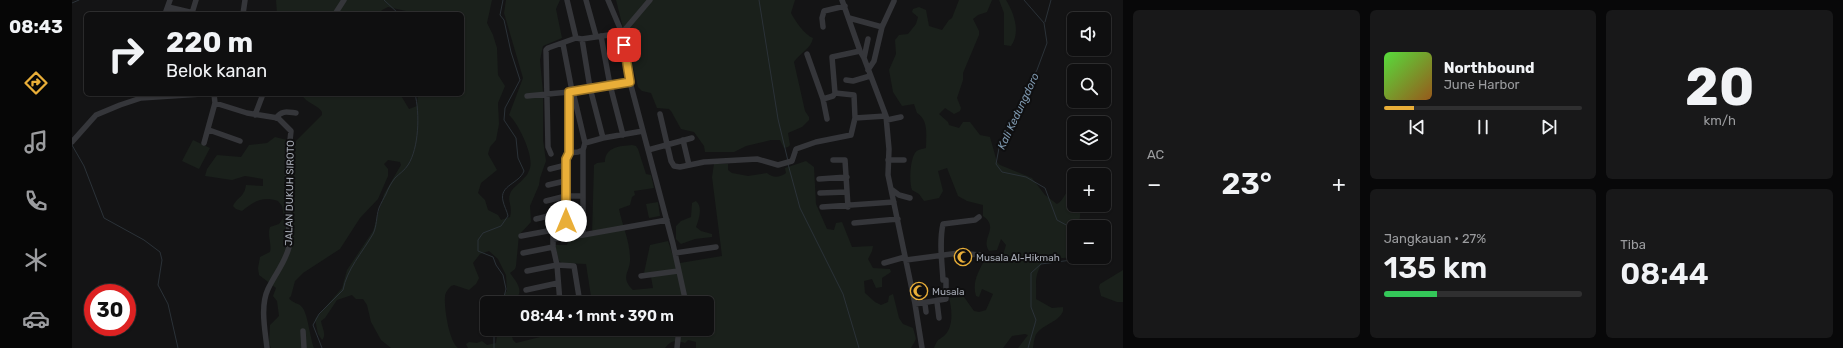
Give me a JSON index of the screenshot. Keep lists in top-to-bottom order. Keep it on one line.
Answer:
{"streets":{"street":["JALAN DUKUH SIROTO"]},"water":["Kali Kedungdoro"],"places":{"mosque":["Musala Al-Hikmah","Musala"]},"page":{"tabs":"08:43","tile":["AC",["20","km/h"],["Jangkauan · 27%","135 km"],["Tiba","08:44"]],"map_buttons":["+","−"],"turn":["220 m","Belok kanan"],"song":["Northbound","June Harbor"],"heat":["−","23°","+"],"limit":"30","trip":"08:44 · 1 mnt · 390 m"}}
